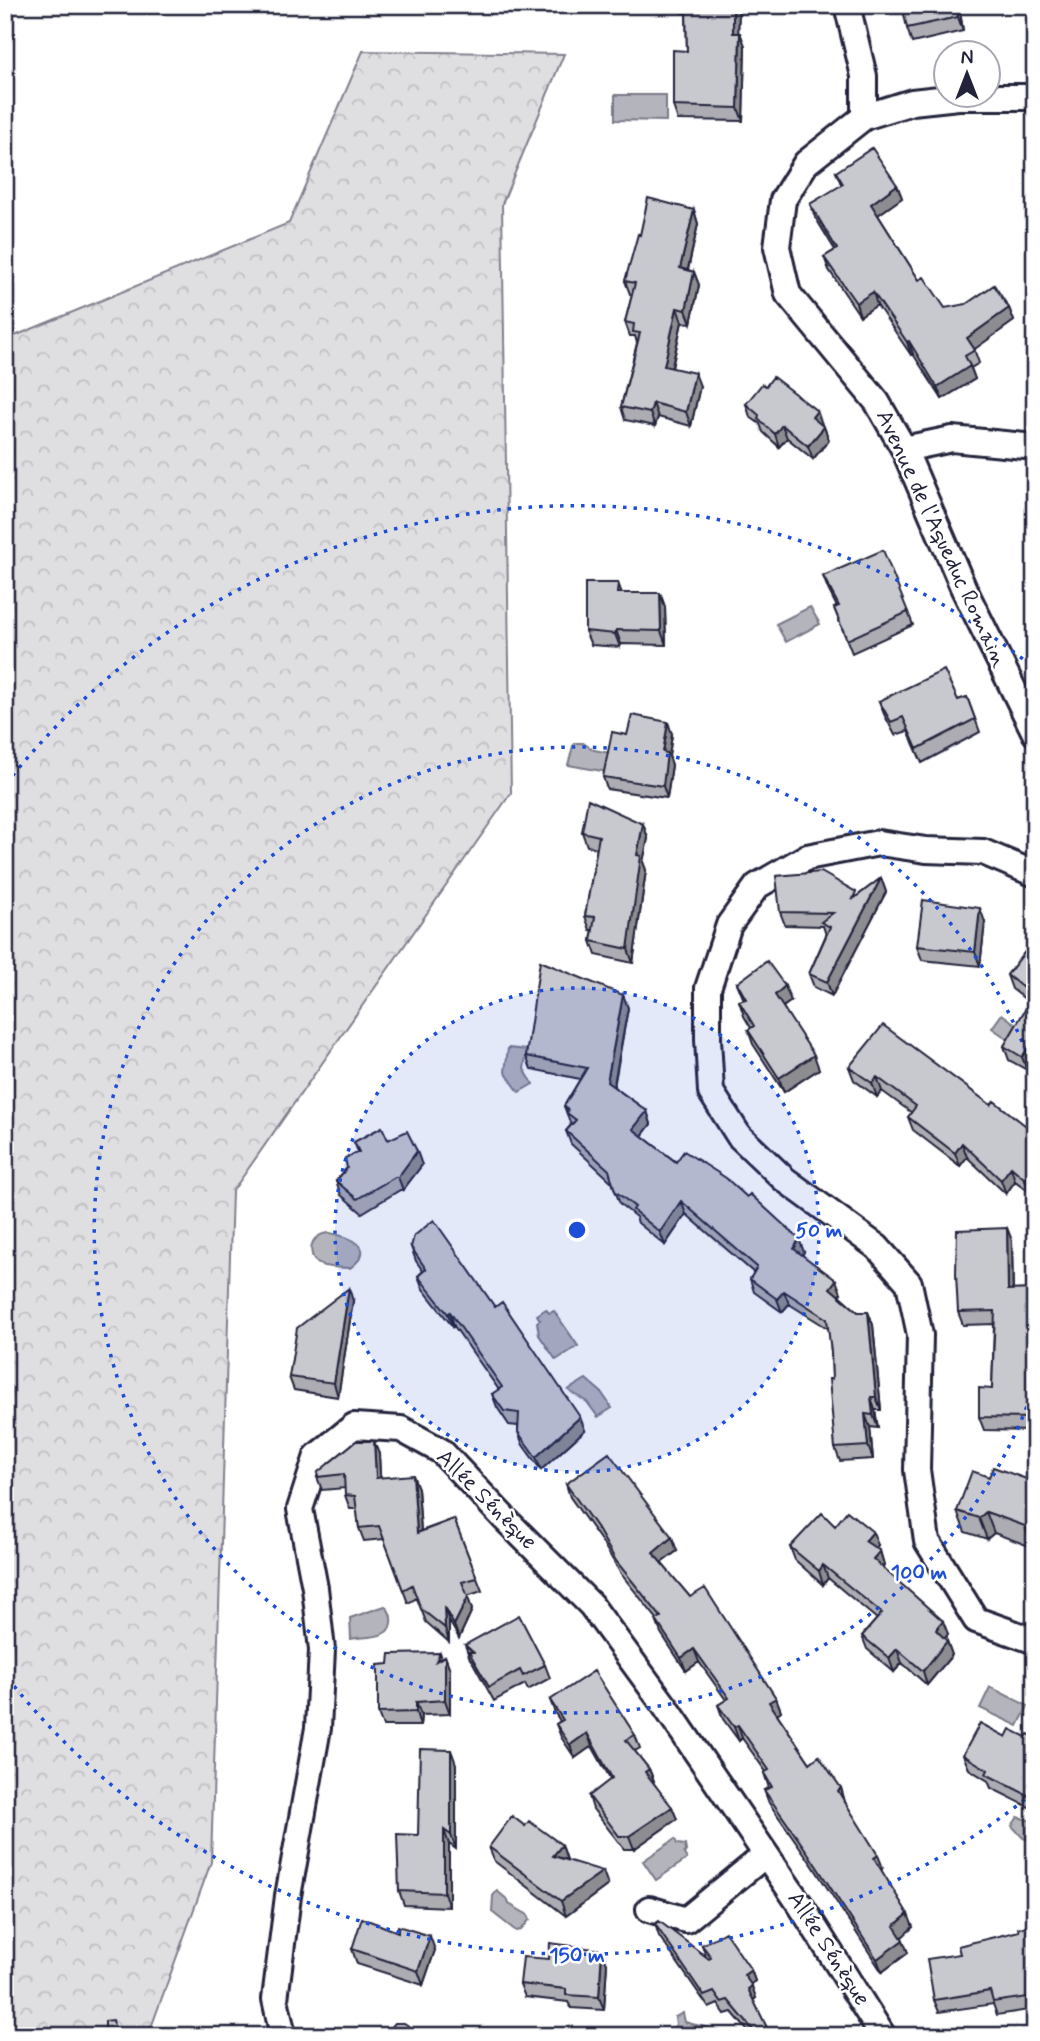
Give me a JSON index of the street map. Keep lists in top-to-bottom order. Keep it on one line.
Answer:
{"streets":{"street":["Avenue de l'Aqueduc Romain","Allée Sénèque"]},"north":"top","rings":["50 m","100 m","150 m"]}
